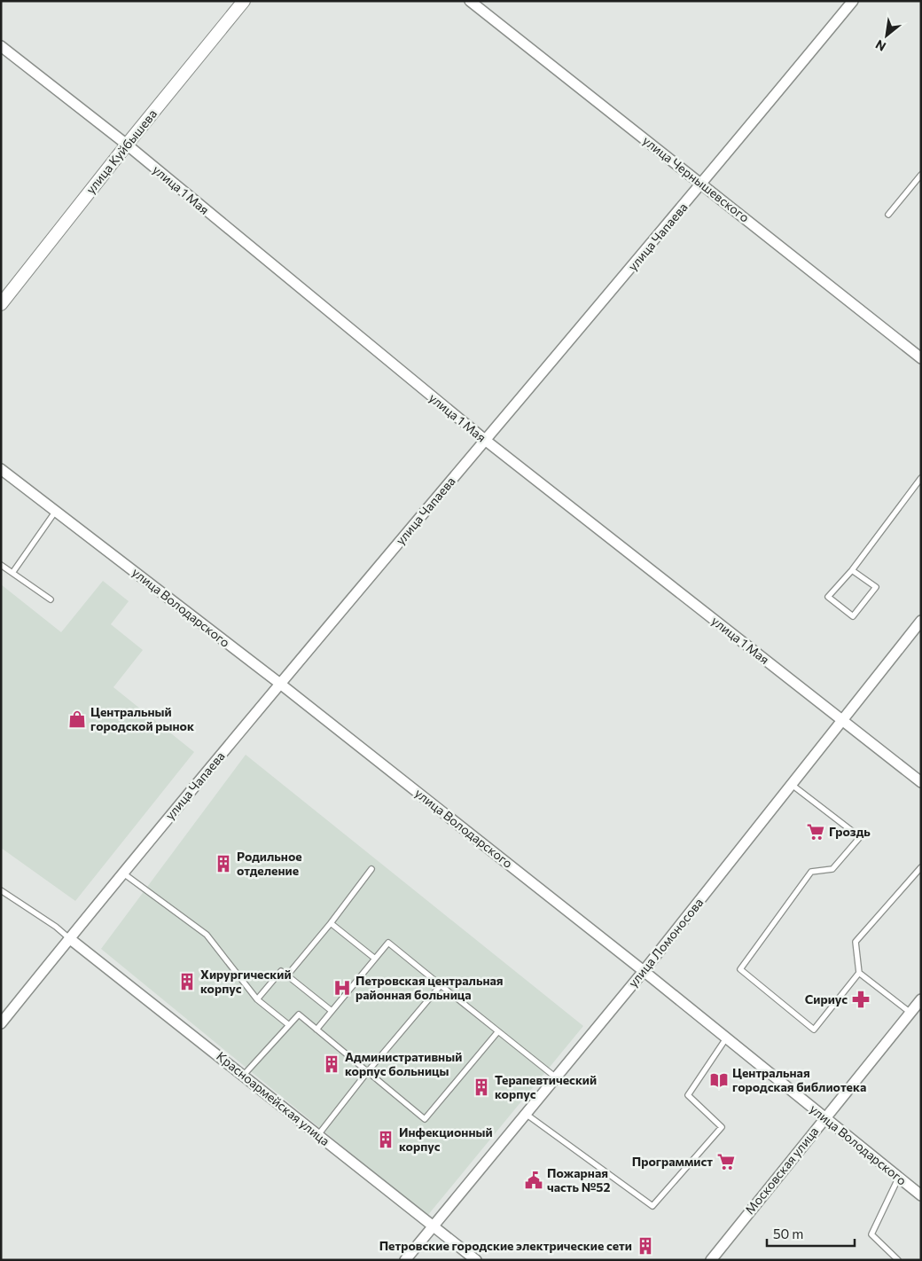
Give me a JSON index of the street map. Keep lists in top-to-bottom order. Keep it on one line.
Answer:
{"streets":{"street":["улица Куйбышева","улица Чернышевского","улица 1 Мая","улица Чапаева","улица Володарского","улица Ломоносова","Красноармейская улица","Московская улица"]},"crossings":[["улица Куйбышева","улица 1 Мая"],["улица Чернышевского","улица Чапаева"],["улица 1 Мая","улица Чапаева"],["улица 1 Мая","улица Ломоносова"],["улица Чапаева","улица Володарского"],["улица Чапаева","Красноармейская улица"],["улица Володарского","улица Ломоносова"],["улица Володарского","Московская улица"],["улица Ломоносова","Красноармейская улица"]],"places":{"shop":["Центральный городской рынок"],"supermarket":["Гроздь","Программист"],"building":["Родильное отделение","Хирургический корпус","Административный корпус больницы","Терапевтический корпус","Инфекционный корпус","Петровские городские электрические сети"],"hospital":["Петровская центральная районная больница"],"pharmacy":["Сириус"],"library":["Центральная городская библиотека"],"public building":["Пожарная часть №52"]},"scale_bar":"50 m","north":"bottom left"}
